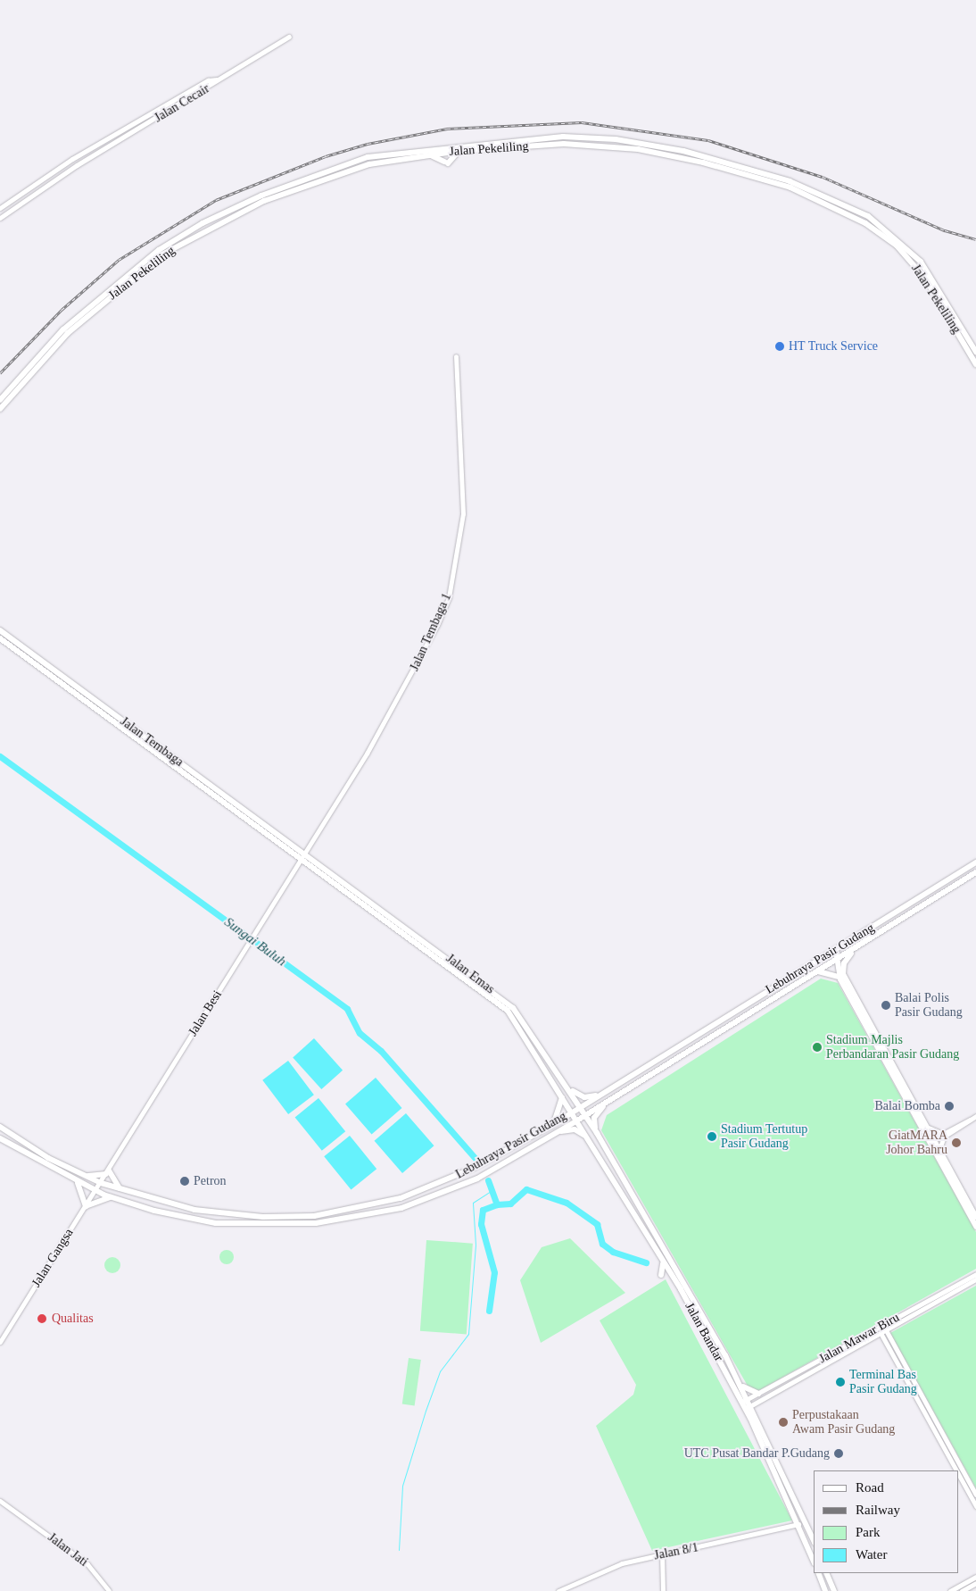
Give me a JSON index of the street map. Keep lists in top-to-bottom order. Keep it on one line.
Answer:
{"streets":{"main road":["Jalan Pekeliling","Jalan Tembaga","Lebuhraya Pasir Gudang","Jalan Emas","Jalan Bandar"],"street":["Jalan Cecair","Jalan Tembaga 1","Jalan Besi","Jalan Gangsa","Jalan Mawar Biru","Jalan Jati","Jalan 8/1"]},"crossings":[["Jalan Tembaga 1","Jalan Tembaga"],["Jalan Tembaga 1","Jalan Emas"],["Jalan Tembaga 1","Jalan Besi"],["Jalan Tembaga","Jalan Emas"],["Jalan Tembaga","Jalan Besi"],["Lebuhraya Pasir Gudang","Jalan Emas"],["Lebuhraya Pasir Gudang","Jalan Gangsa"],["Lebuhraya Pasir Gudang","Jalan Bandar"],["Jalan Emas","Jalan Besi"],["Jalan Emas","Jalan Bandar"],["Jalan Besi","Jalan Gangsa"],["Jalan Bandar","Jalan Mawar Biru"],["Jalan Bandar","Jalan 8/1"]],"water":["Sungai Buluh"],"places":["HT Truck Service","Balai Polis Pasir Gudang","Stadium Majlis Perbandaran Pasir Gudang","Balai Bomba","Stadium Tertutup Pasir Gudang","GiatMARA Johor Bahru","Petron","Qualitas","Terminal Bas Pasir Gudang","Perpustakaan Awam Pasir Gudang","UTC Pusat Bandar P.Gudang"],"legend":["Road","Railway","Park","Water"]}
